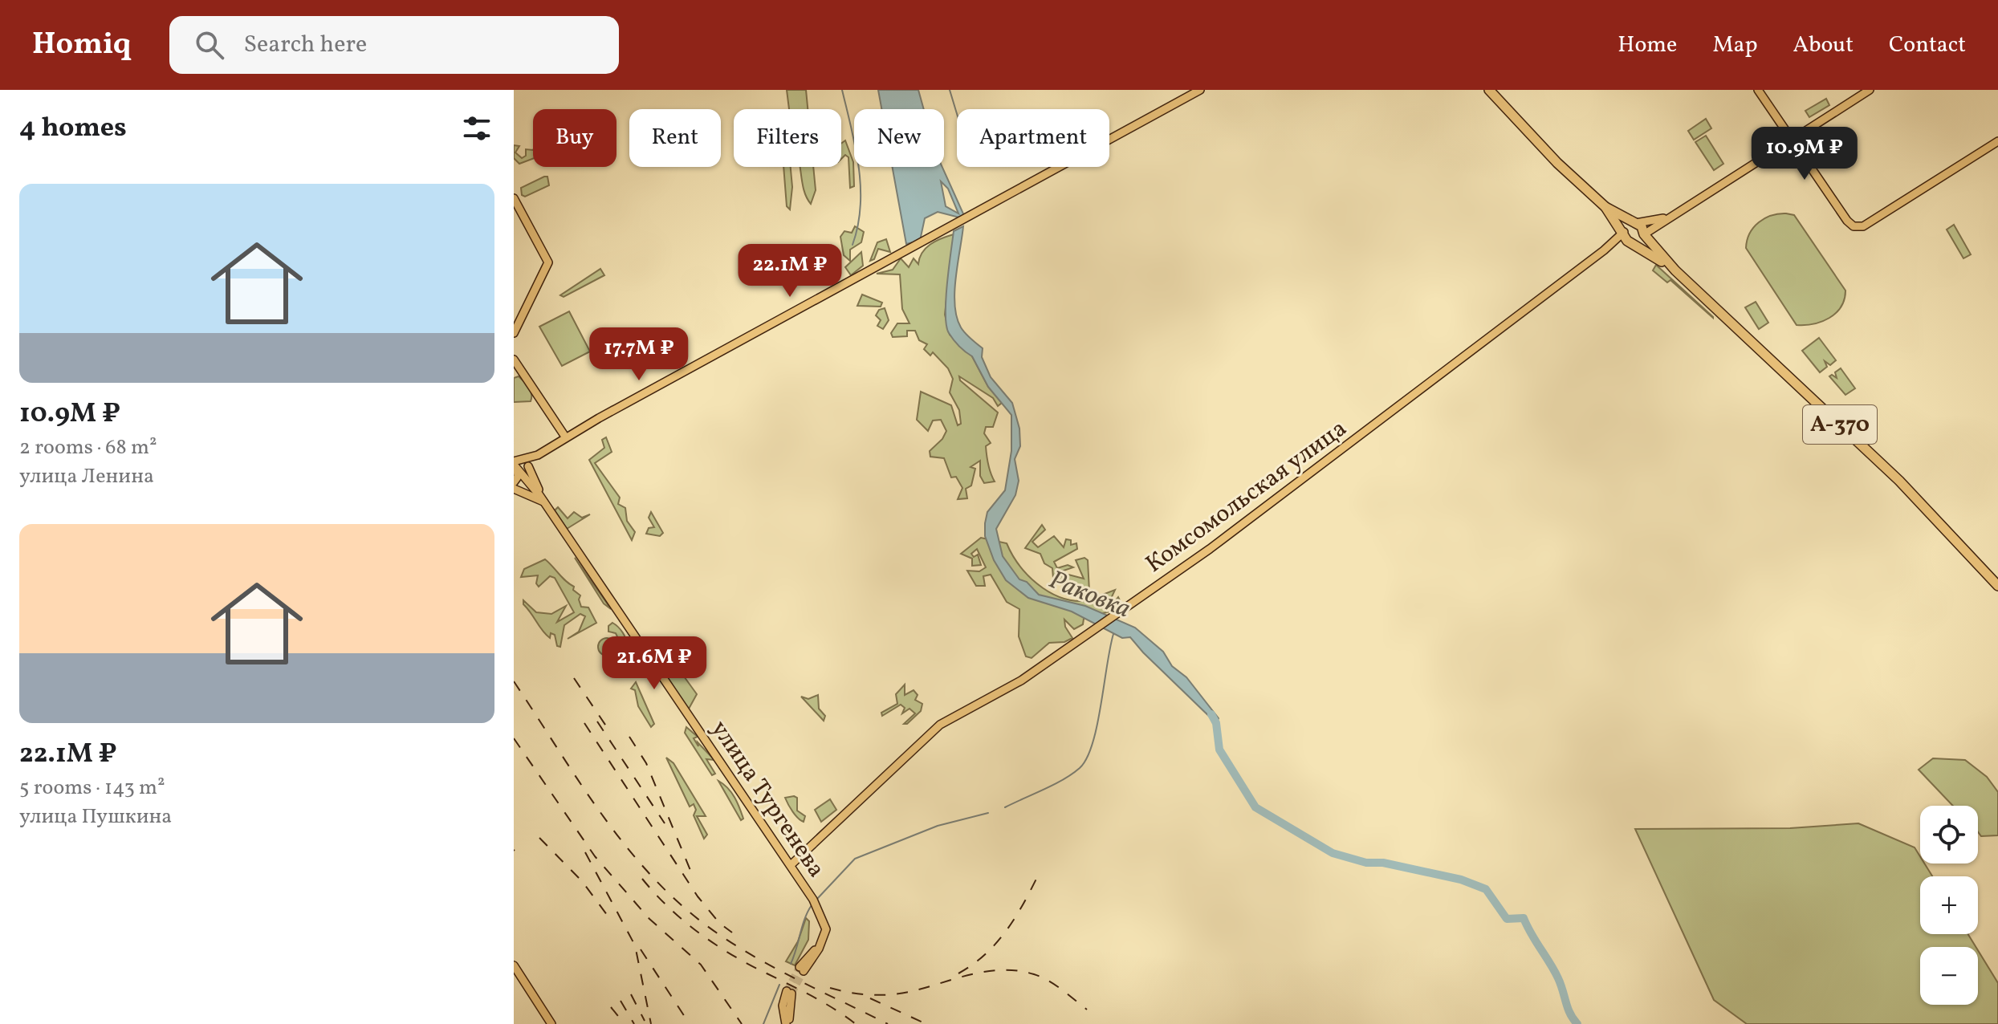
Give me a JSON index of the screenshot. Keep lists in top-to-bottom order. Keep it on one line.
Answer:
{"streets":{"highway":["А-370"],"main road":["Комсомольская улица","улица Тургенева"]},"crossings":[["А-370","Комсомольская улица"],["Комсомольская улица","улица Тургенева"]],"water":["Раковка"],"page":{"header":"Homiq","search":"Search here","nav":["Home","Map","About","Contact"],"heading":"4 homes","chip":["Buy","Rent","Filters","New","Apartment"],"price":["10.9M ₽","22.1M ₽","17.7M ₽","21.6M ₽"],"list":[{"name":"10.9M ₽","note":"2 rooms · 68 m² · улица Ленина"},{"name":"22.1M ₽","note":"5 rooms · 143 m² · улица Пушкина"}],"map_buttons":["+","−"]}}
